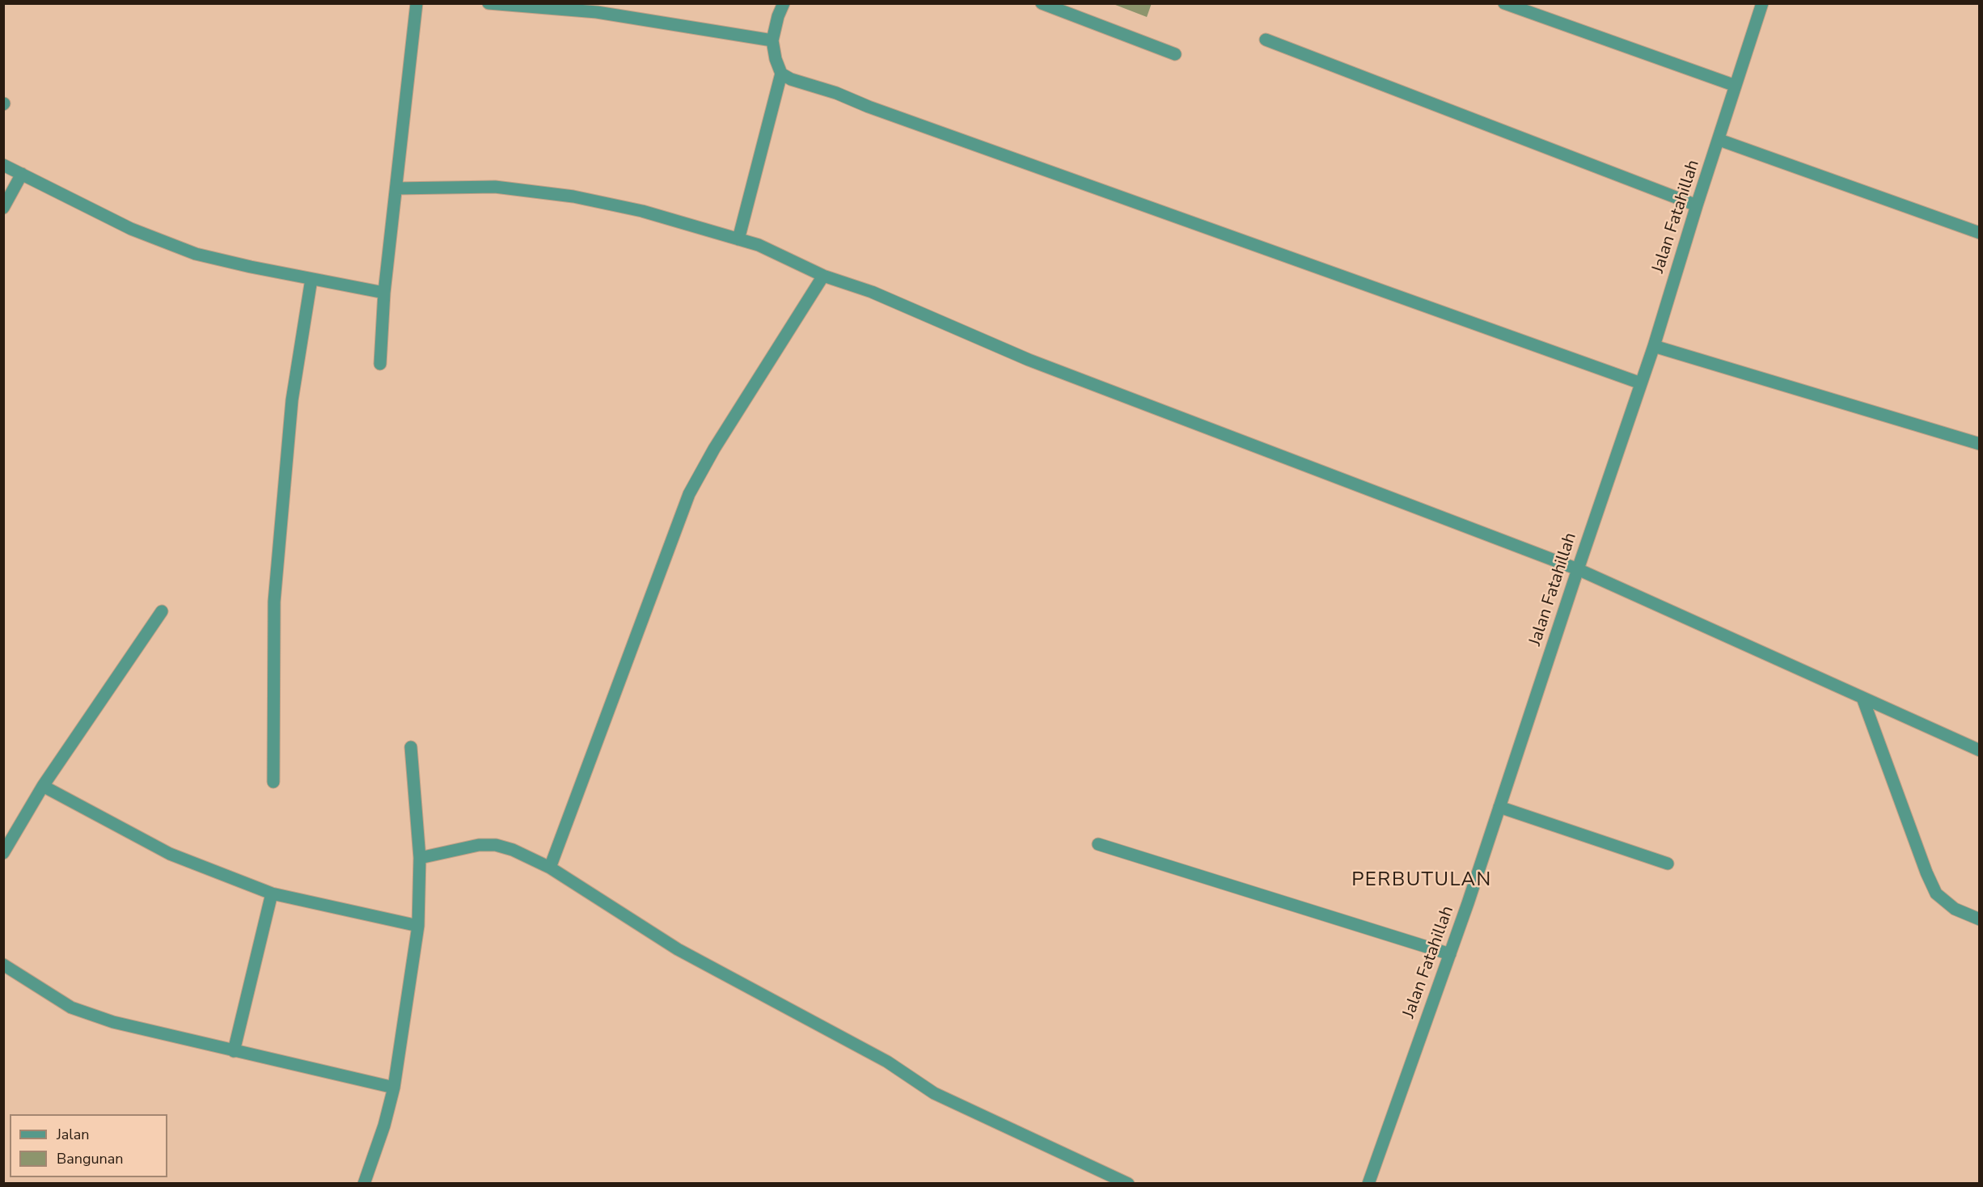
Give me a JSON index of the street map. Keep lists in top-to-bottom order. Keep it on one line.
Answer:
{"streets":{"street":["Jalan Fatahillah"]},"districts":["PERBUTULAN"],"legend":["Jalan","Bangunan"]}
